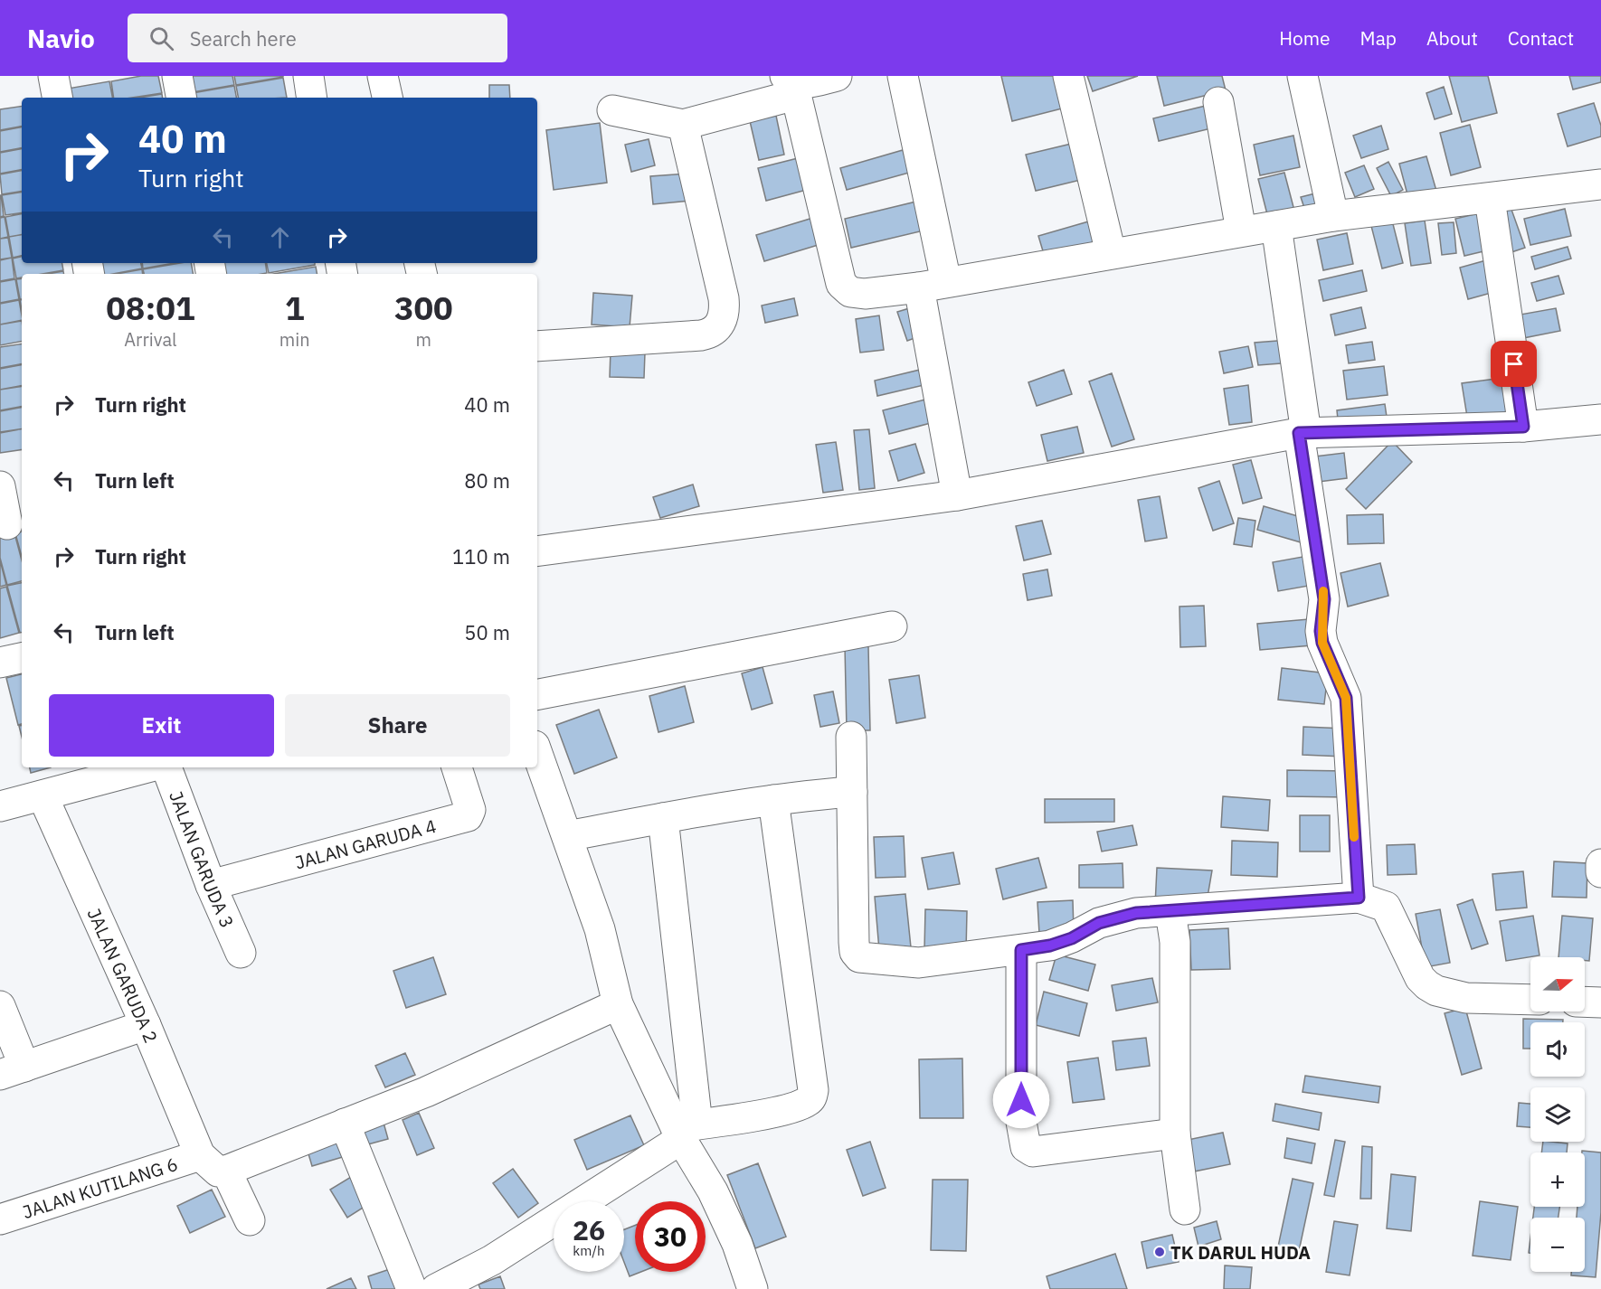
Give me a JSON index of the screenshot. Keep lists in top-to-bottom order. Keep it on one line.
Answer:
{"streets":{"street":["JALAN GARUDA 4","JALAN GARUDA 3","JALAN GARUDA 2","JALAN KUTILANG 6"]},"crossings":[["JALAN GARUDA 4","JALAN GARUDA 3"],["JALAN GARUDA 2","JALAN KUTILANG 6"]],"places":["TK DARUL HUDA"],"north":"right","page":{"header":"Navio","search":"Search here","nav":["Home","Map","About","Contact"],"turn":["40 m","Turn right"],"eta":["08:01","Arrival","1","min","300","m"],"list":[{"name":"Turn right","value":"40 m"},{"name":"Turn left","value":"80 m"},{"name":"Turn right","value":"110 m"},{"name":"Turn left","value":"50 m"}],"buttons":["Exit","Share"],"map_buttons":["+","−"],"speed":"26 km/h","limit":"30"}}
